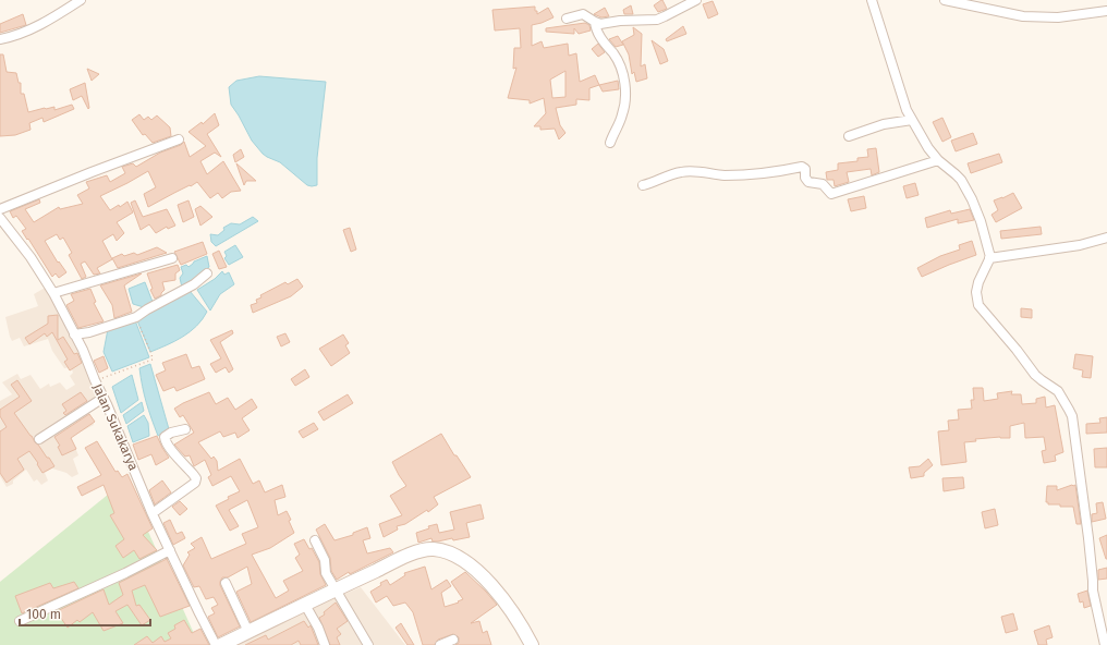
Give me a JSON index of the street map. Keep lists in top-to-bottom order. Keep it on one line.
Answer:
{"streets":{"street":["Jalan Sukakarya"]},"scale_bar":"100 m"}
